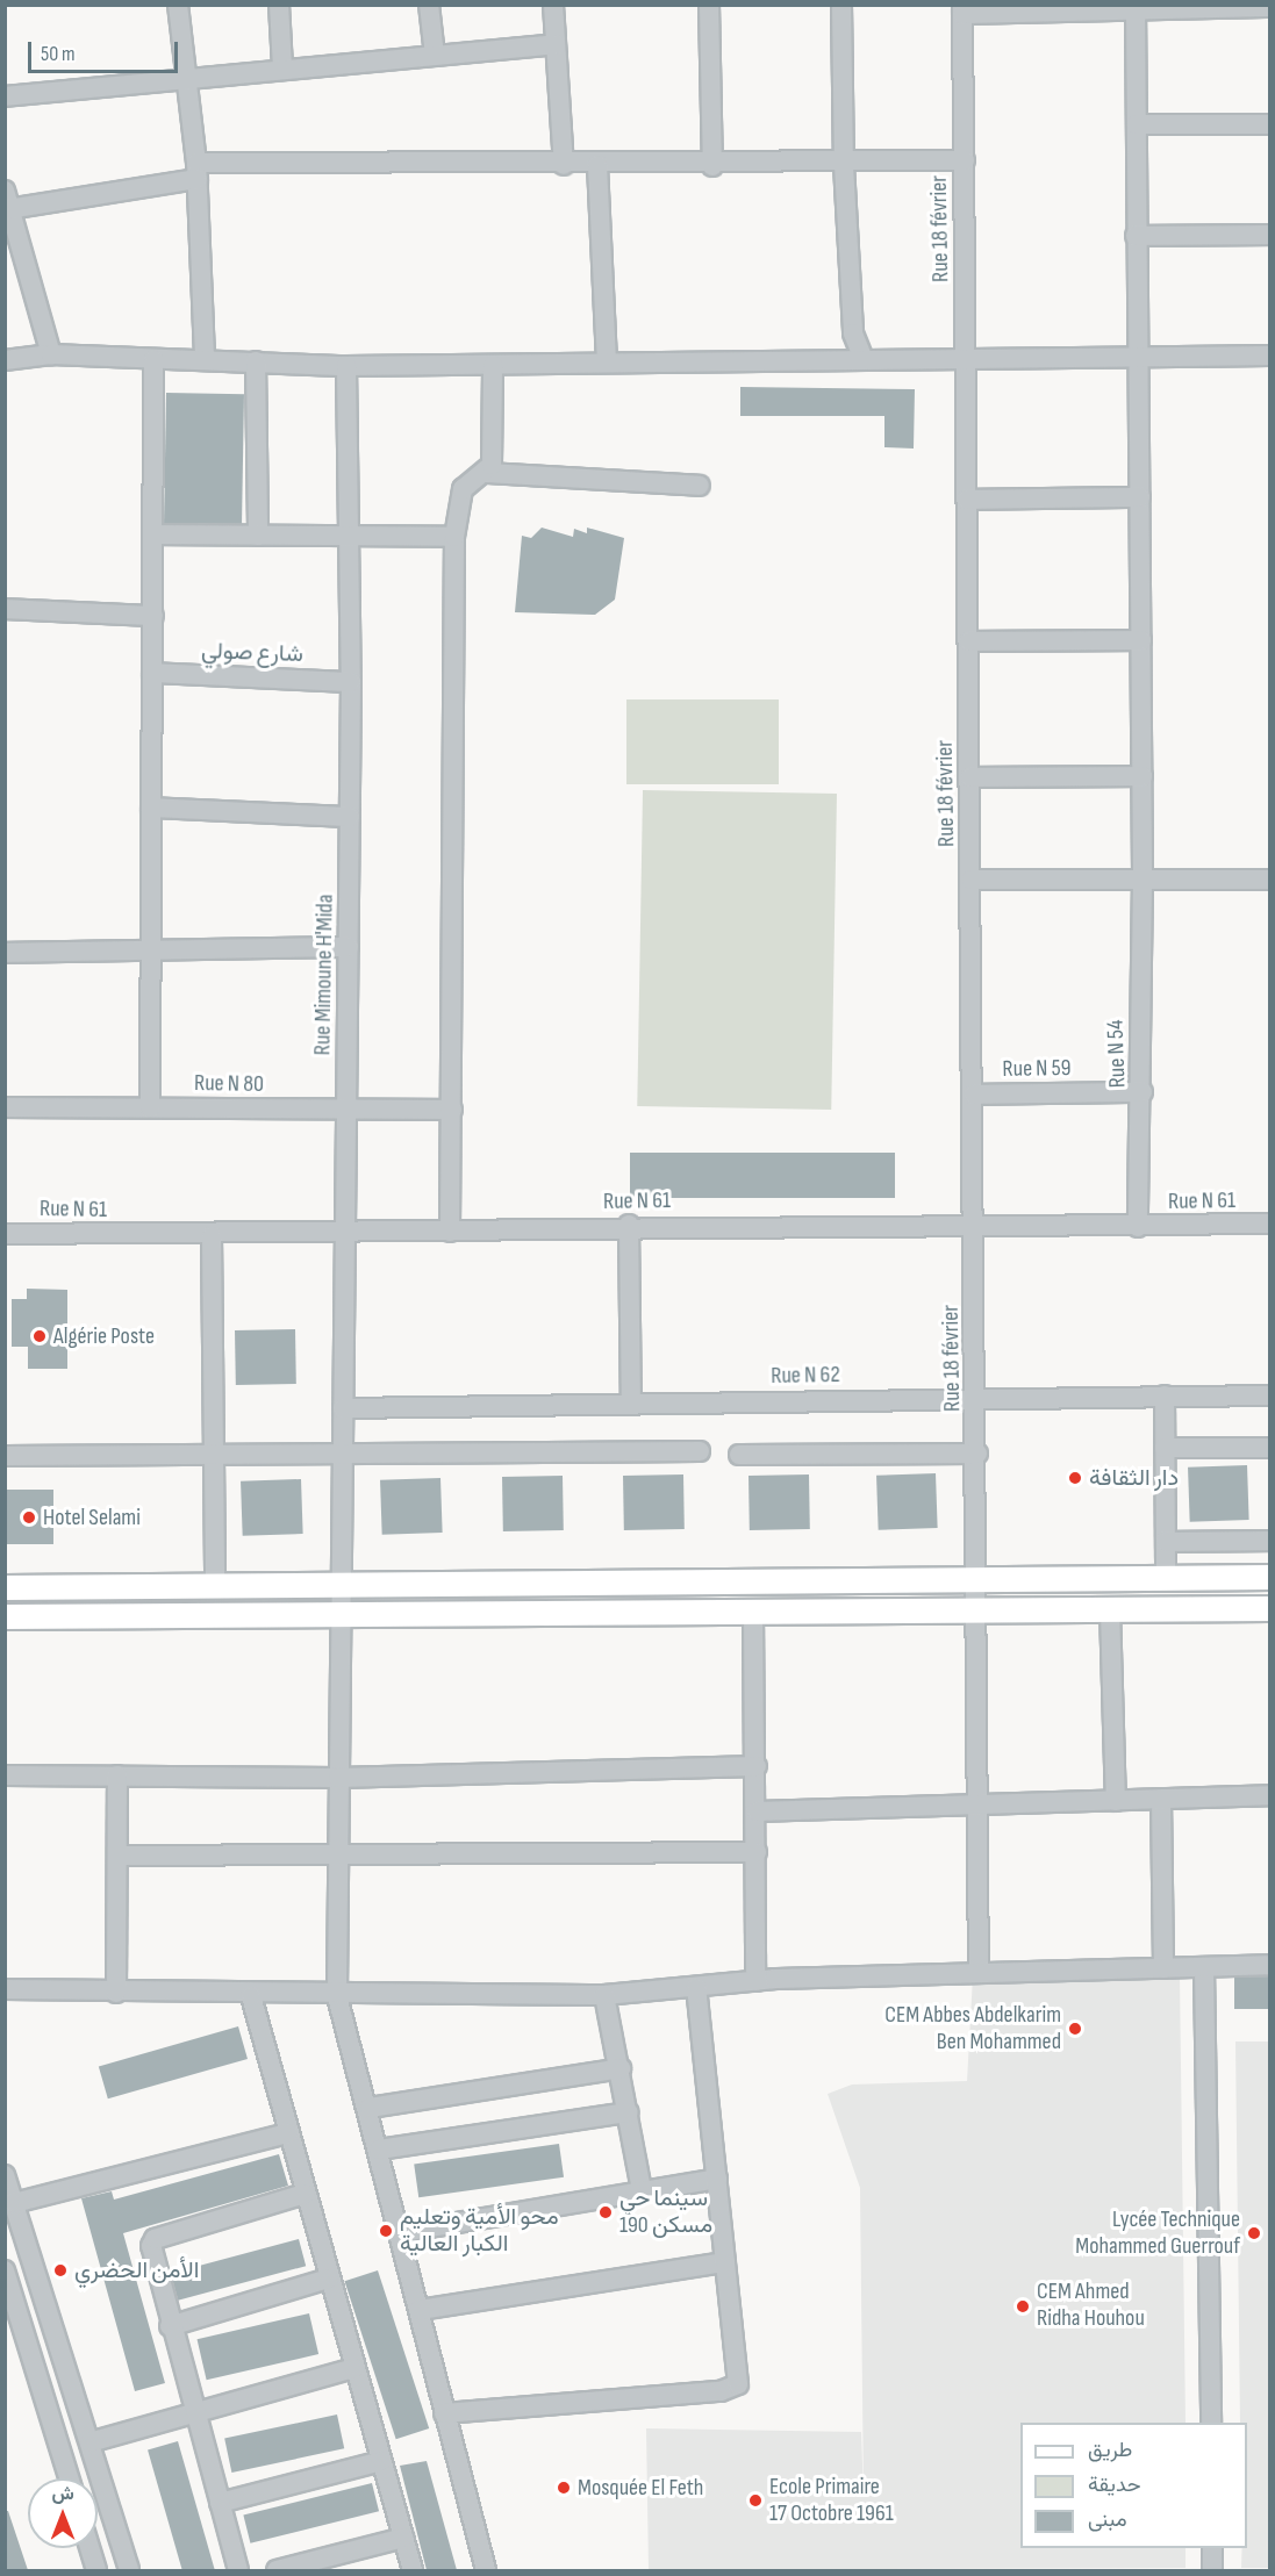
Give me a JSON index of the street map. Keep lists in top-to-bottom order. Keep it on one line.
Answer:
{"streets":{"street":["Rue 18 février","شارع صولي","Rue Mimoune H'Mida","Rue N 54","Rue N 59","Rue N 80","Rue N 61","Rue N 62"]},"crossings":[["Rue 18 février","Rue N 59"],["Rue 18 février","Rue N 61"],["Rue 18 février","Rue N 62"],["شارع صولي","Rue Mimoune H'Mida"],["Rue Mimoune H'Mida","Rue N 80"],["Rue Mimoune H'Mida","Rue N 61"],["Rue Mimoune H'Mida","Rue N 62"],["Rue N 54","Rue N 59"],["Rue N 54","Rue N 61"]],"places":["Algérie Poste","دار الثقافة","Hotel Selami","CEM Abbes Abdelkarim Ben Mohammed","سينما حي 190 مسكن","محو الأمية وتعليم الكبار العالية","Lycée Technique Mohammed Guerrouf","الأمن الحضري","CEM Ahmed Ridha Houhou","Mosquée El Feth","Ecole Primaire 17 Octobre 1961"],"legend":["طريق","حديقة","مبنى"],"scale_bar":"50 m","north":"top"}
